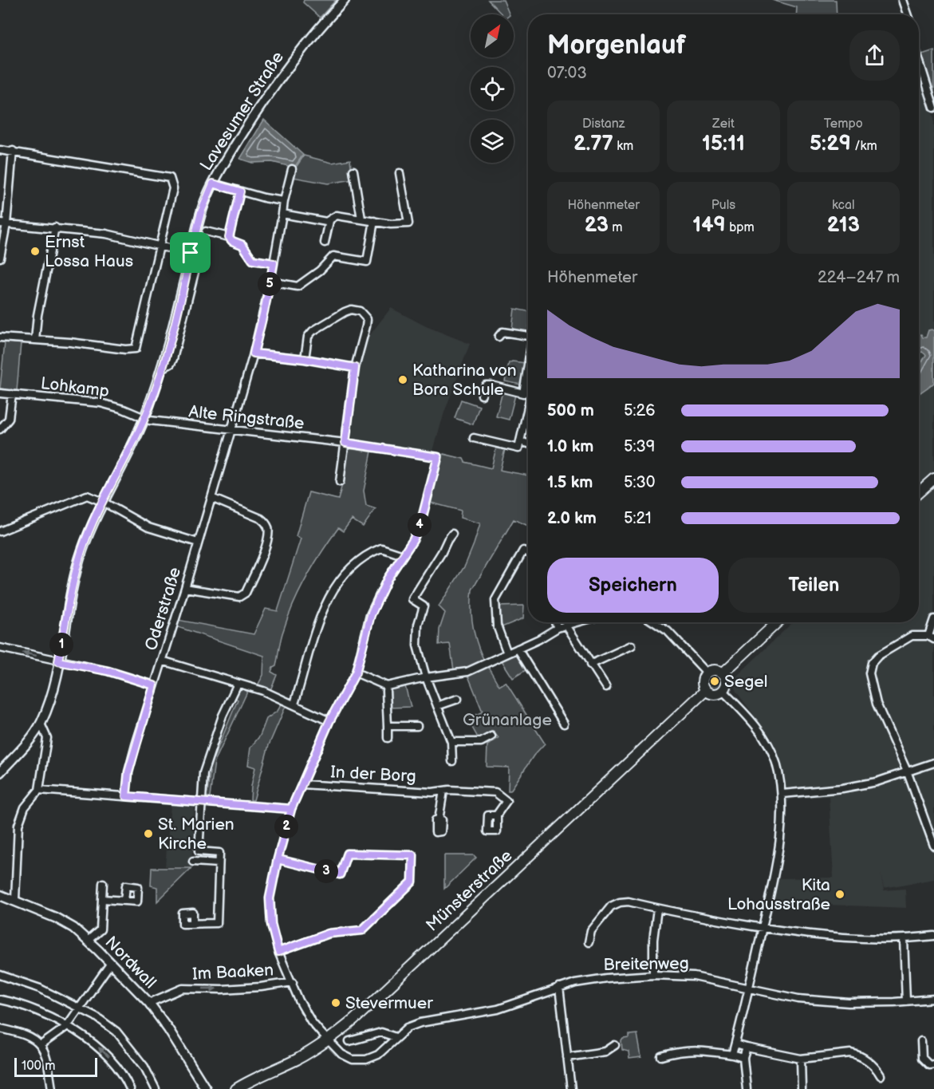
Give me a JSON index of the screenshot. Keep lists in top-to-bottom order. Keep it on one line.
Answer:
{"streets":{"main road":["Münsterstraße"],"street":["Lavesumer Straße","Lohkamp","Alte Ringstraße","Oderstraße","In der Borg","Nordwall","Breitenweg","Im Baaken"]},"crossings":[["Lavesumer Straße","Lohkamp"],["Lavesumer Straße","Alte Ringstraße"],["Lohkamp","Alte Ringstraße"],["Alte Ringstraße","Oderstraße"],["Alte Ringstraße","Breitenweg"],["In der Borg","Breitenweg"],["Münsterstraße","Breitenweg"],["Nordwall","Im Baaken"],["Breitenweg","Im Baaken"]],"one_way":["Im Baaken"],"parks":["Grünanlage"],"places":["Ernst Lossa Haus","Katharina von Bora Schule","Segel","St. Marien Kirche","Kita Lohausstraße","Stevermuer"],"scale_bar":"100 m","north":"top right","page":{"heading":["Morgenlauf","07:03"],"stats":[["Distanz","2.77 km"],["Zeit","15:11"],["Tempo","5:29 /km"],["Höhenmeter","23 m"],["Puls","149 bpm"],["kcal","213"]],"chart":["Höhenmeter","224–247 m"],"pins":["5","4","1","2","3"],"list":[{"name":"500 m","note":"5:26"},{"name":"1.0 km","note":"5:39"},{"name":"1.5 km","note":"5:30"},{"name":"2.0 km","note":"5:21"}],"buttons":["Speichern","Teilen"],"scale":"100 m"}}
